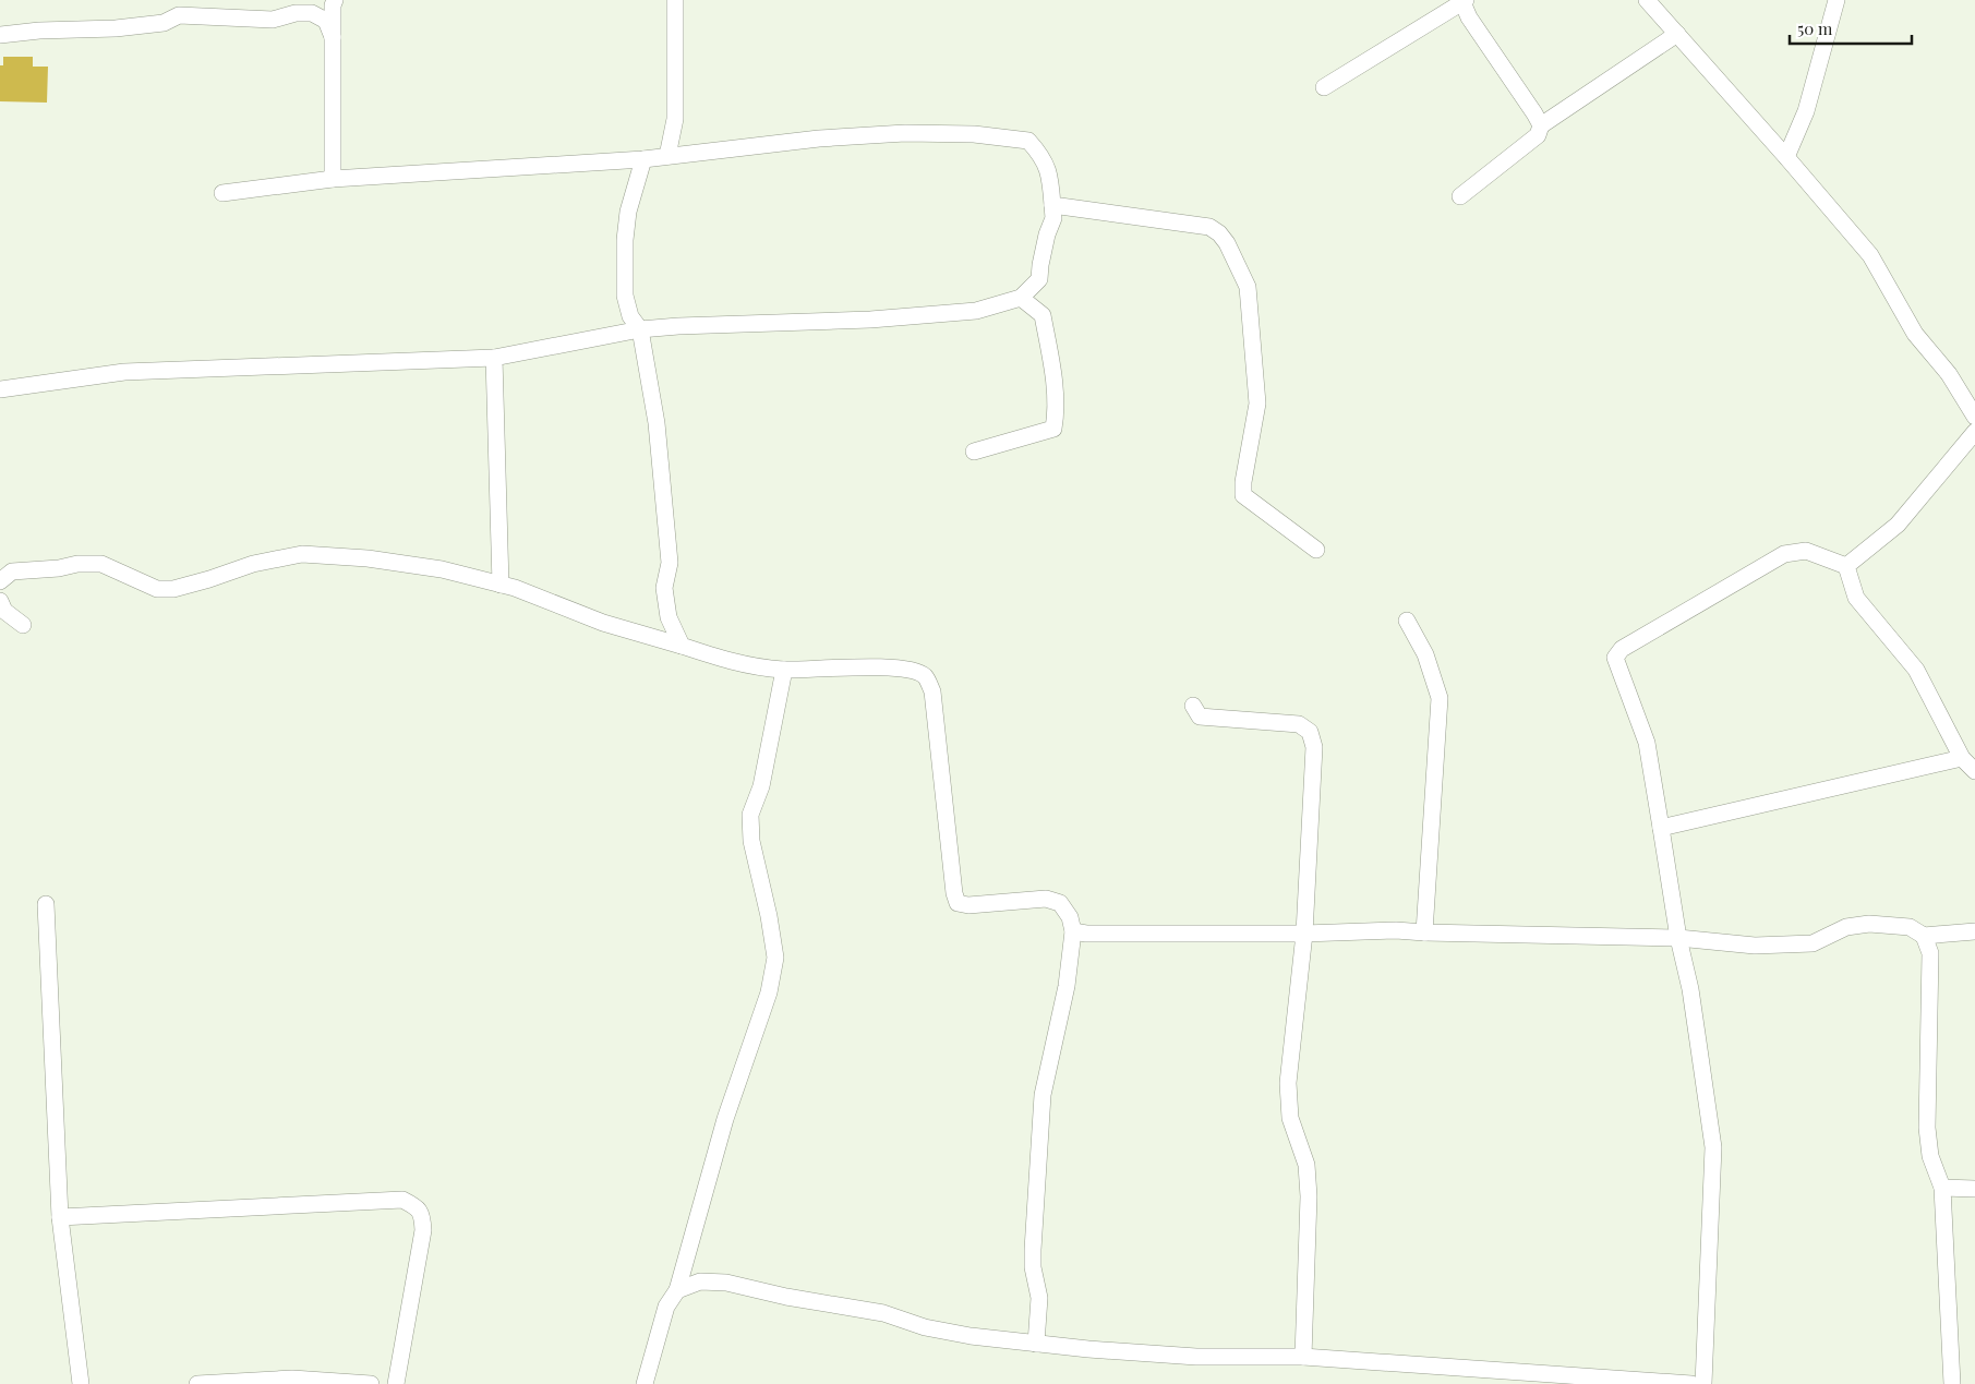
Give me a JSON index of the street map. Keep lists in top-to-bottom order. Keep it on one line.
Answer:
{"scale_bar":"50 m"}
